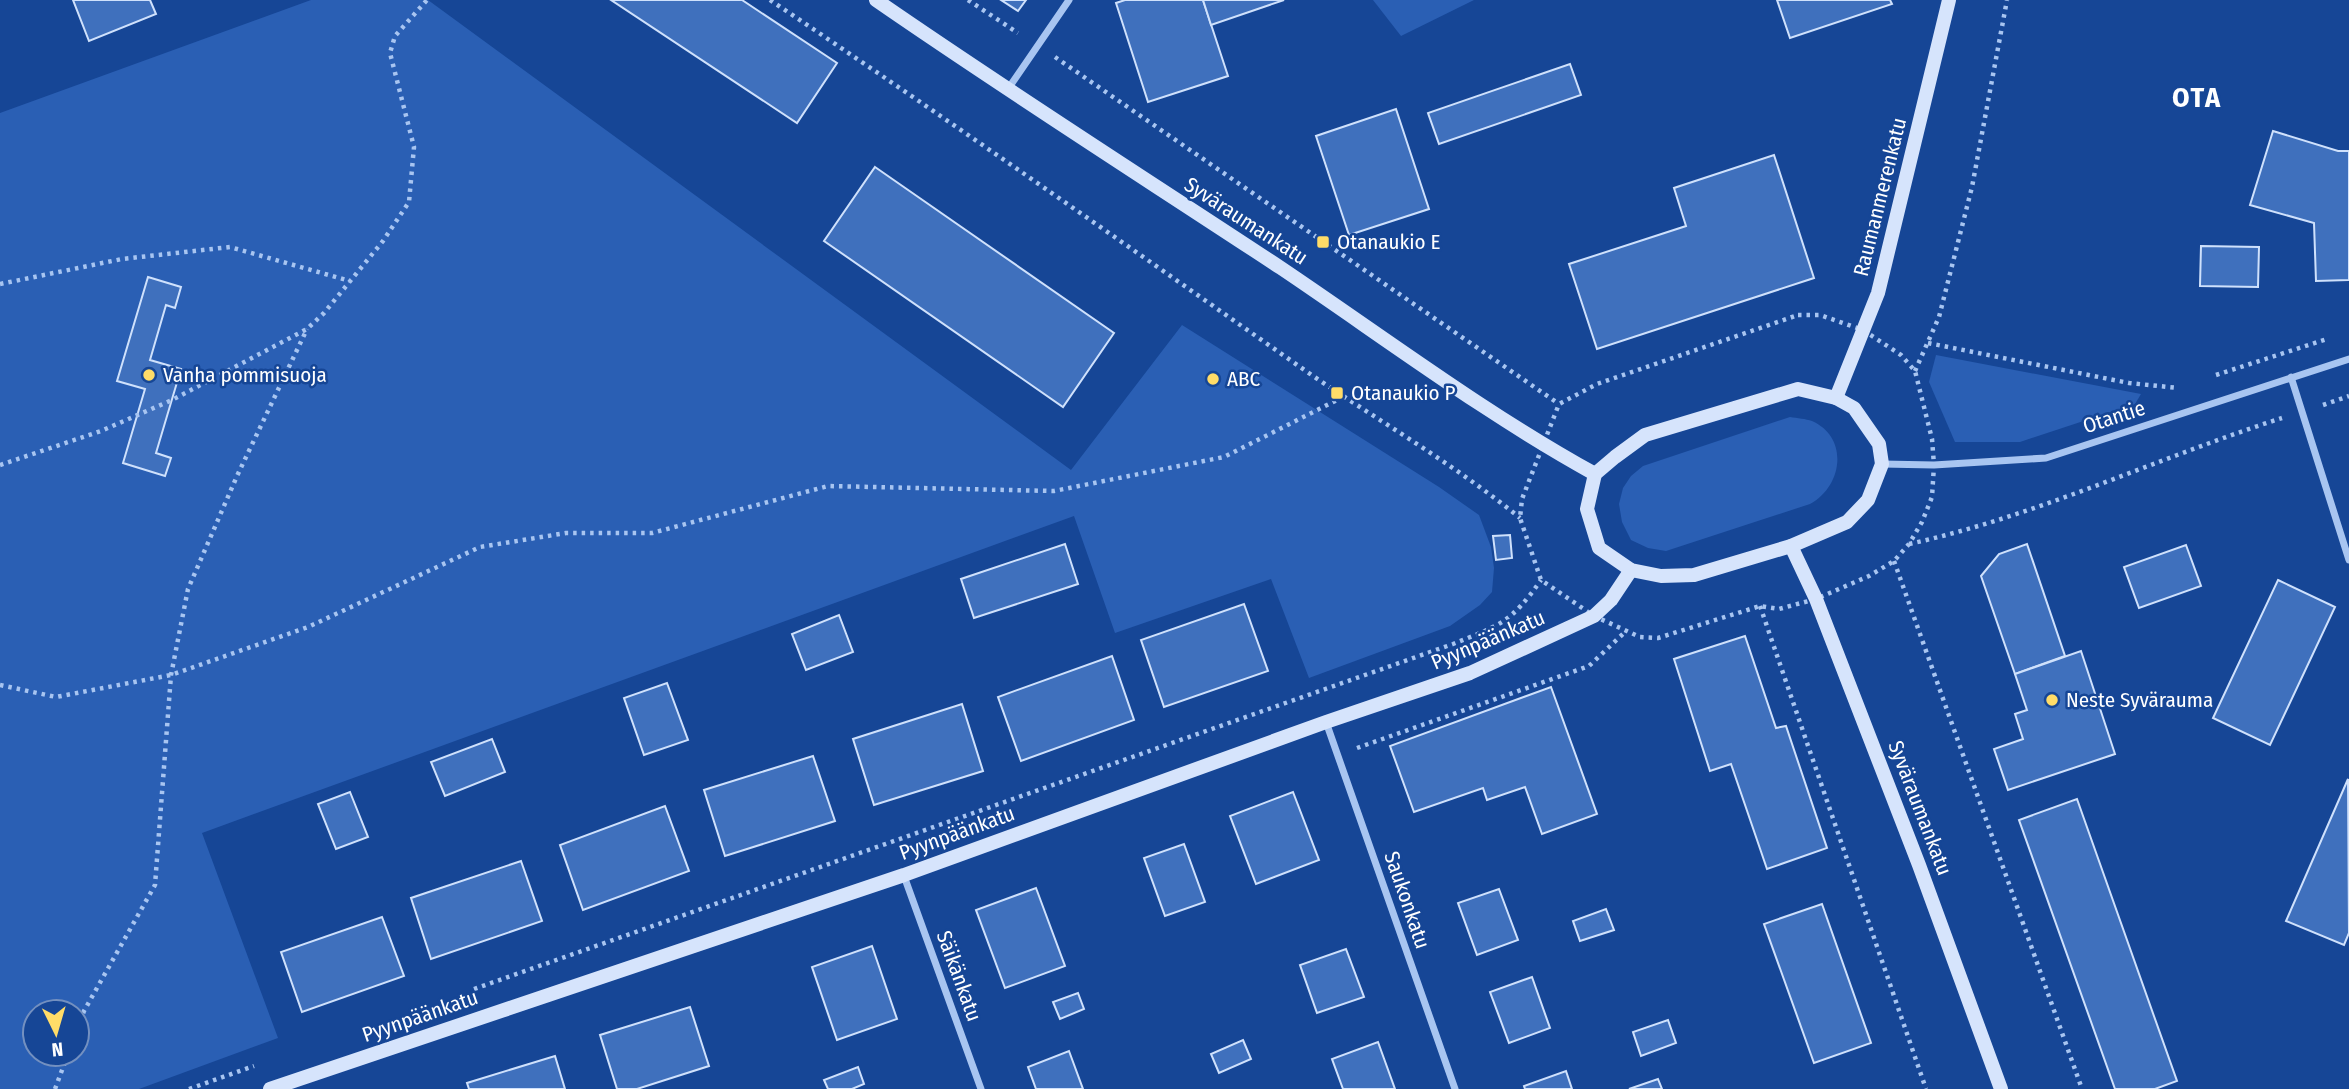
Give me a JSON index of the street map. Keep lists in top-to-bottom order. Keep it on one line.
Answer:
{"streets":{"main road":["Raumanmerenkatu","Syväraumankatu","Pyynpäänkatu"],"street":["Otantie","Saukonkatu","Säikänkatu"]},"crossings":[["Pyynpäänkatu","Saukonkatu"],["Pyynpäänkatu","Säikänkatu"]],"districts":["OTA"],"places":{"transit":["Otanaukio E","Otanaukio P"],"other":["Vanha pommisuoja","ABC","Neste Syvärauma"]},"north":"bottom"}
